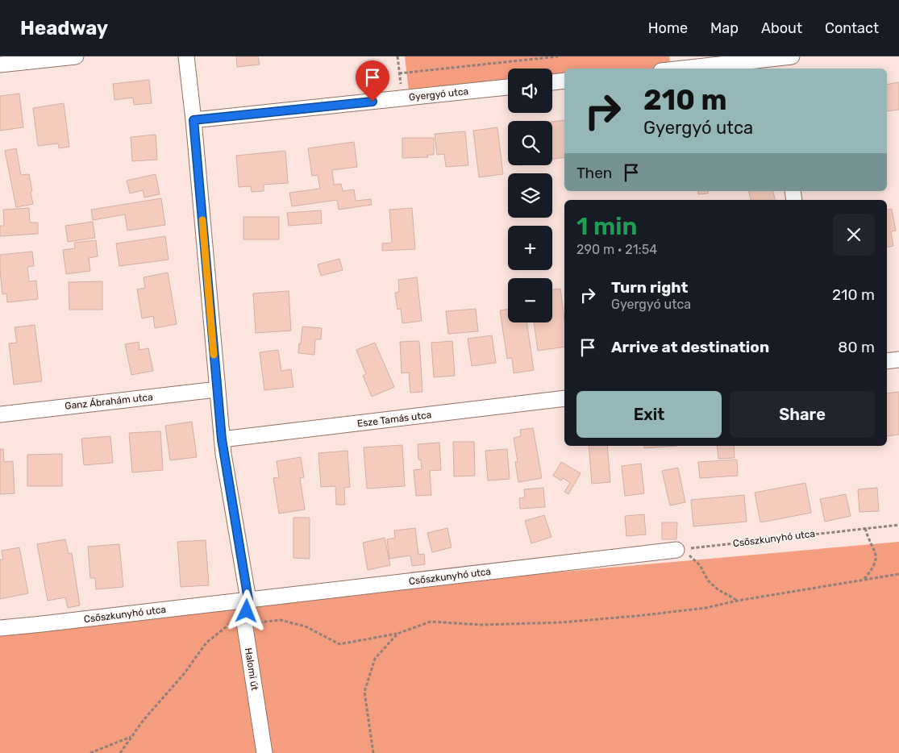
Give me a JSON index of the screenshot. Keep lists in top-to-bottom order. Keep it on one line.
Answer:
{"streets":{"street":["Gyergyó utca","Ganz Ábrahám utca","Esze Tamás utca","Csőszkunyhó utca","Halomi út"]},"crossings":[["Gyergyó utca","Halomi út"],["Ganz Ábrahám utca","Halomi út"],["Esze Tamás utca","Halomi út"],["Csőszkunyhó utca","Halomi út"]],"page":{"header":"Headway","nav":["Home","Map","About","Contact"],"map_buttons":["+","−"],"turn":["210 m","Gyergyó utca"],"then":"Then","heading":["1 min","290 m · 21:54"],"list":[{"name":"Turn right","note":"Gyergyó utca","value":"210 m"},{"name":"Arrive at destination","value":"80 m"}],"buttons":["Exit","Share"]}}
